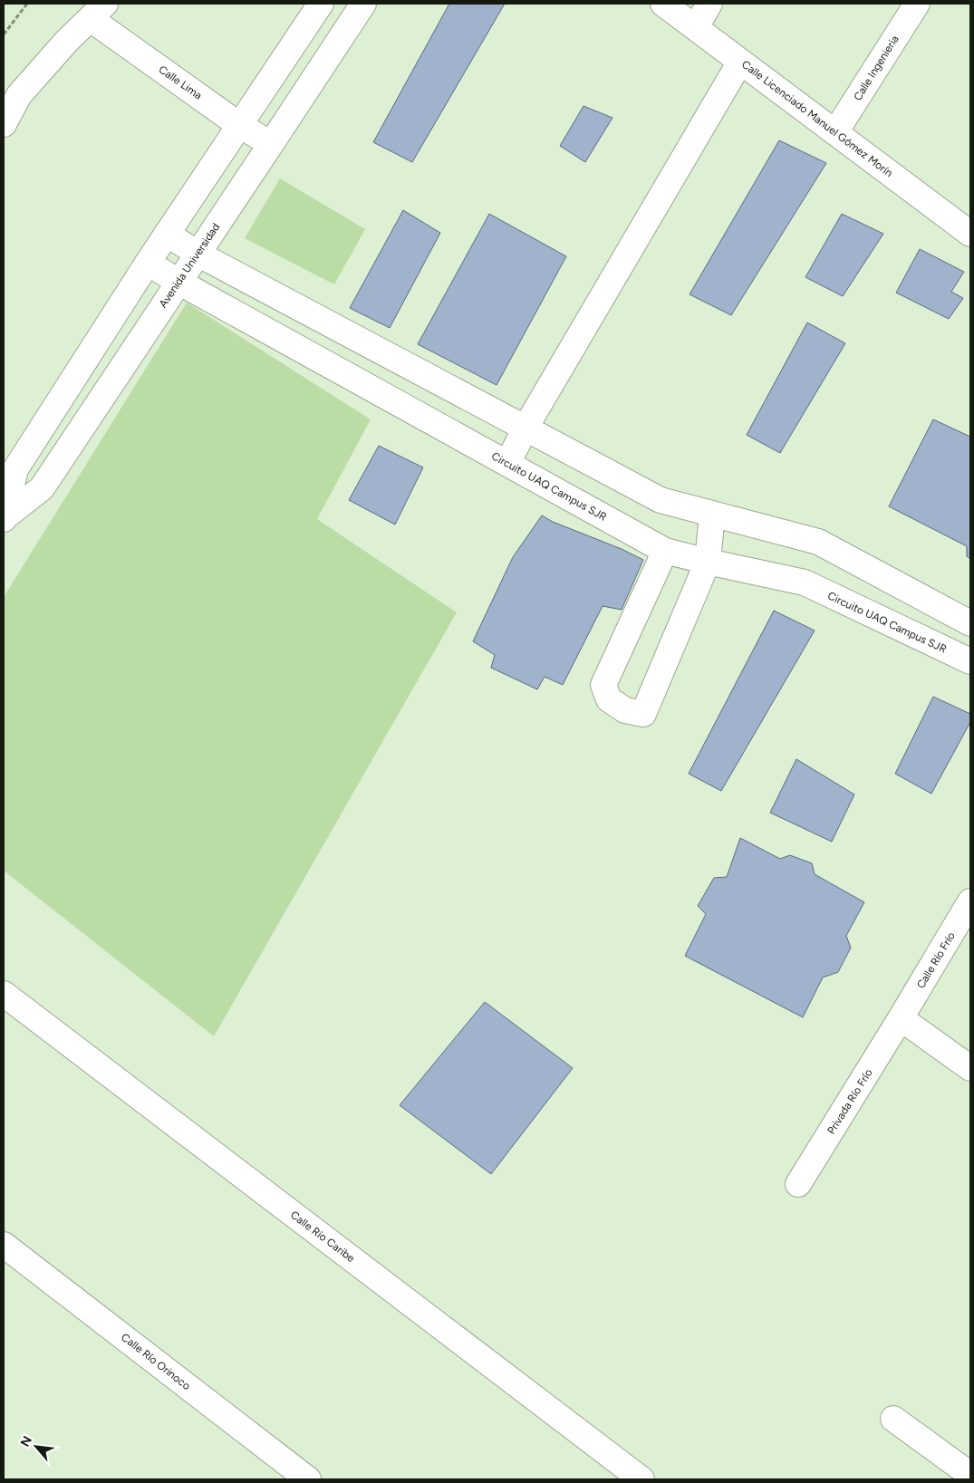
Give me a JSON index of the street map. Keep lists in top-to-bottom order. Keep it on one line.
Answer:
{"streets":{"street":["Calle Ingenieria","Calle Lima","Calle Licenciado Manuel Gómez Morín","Avenida Universidad","Circuito UAQ Campus SJR","Calle Río Frío","Privada Río Frío","Calle Río Caribe","Calle Río Orinoco"]},"crossings":[["Calle Ingenieria","Calle Licenciado Manuel Gómez Morín"],["Calle Lima","Avenida Universidad"],["Avenida Universidad","Circuito UAQ Campus SJR"],["Calle Río Frío","Privada Río Frío"]],"north":"top left"}
